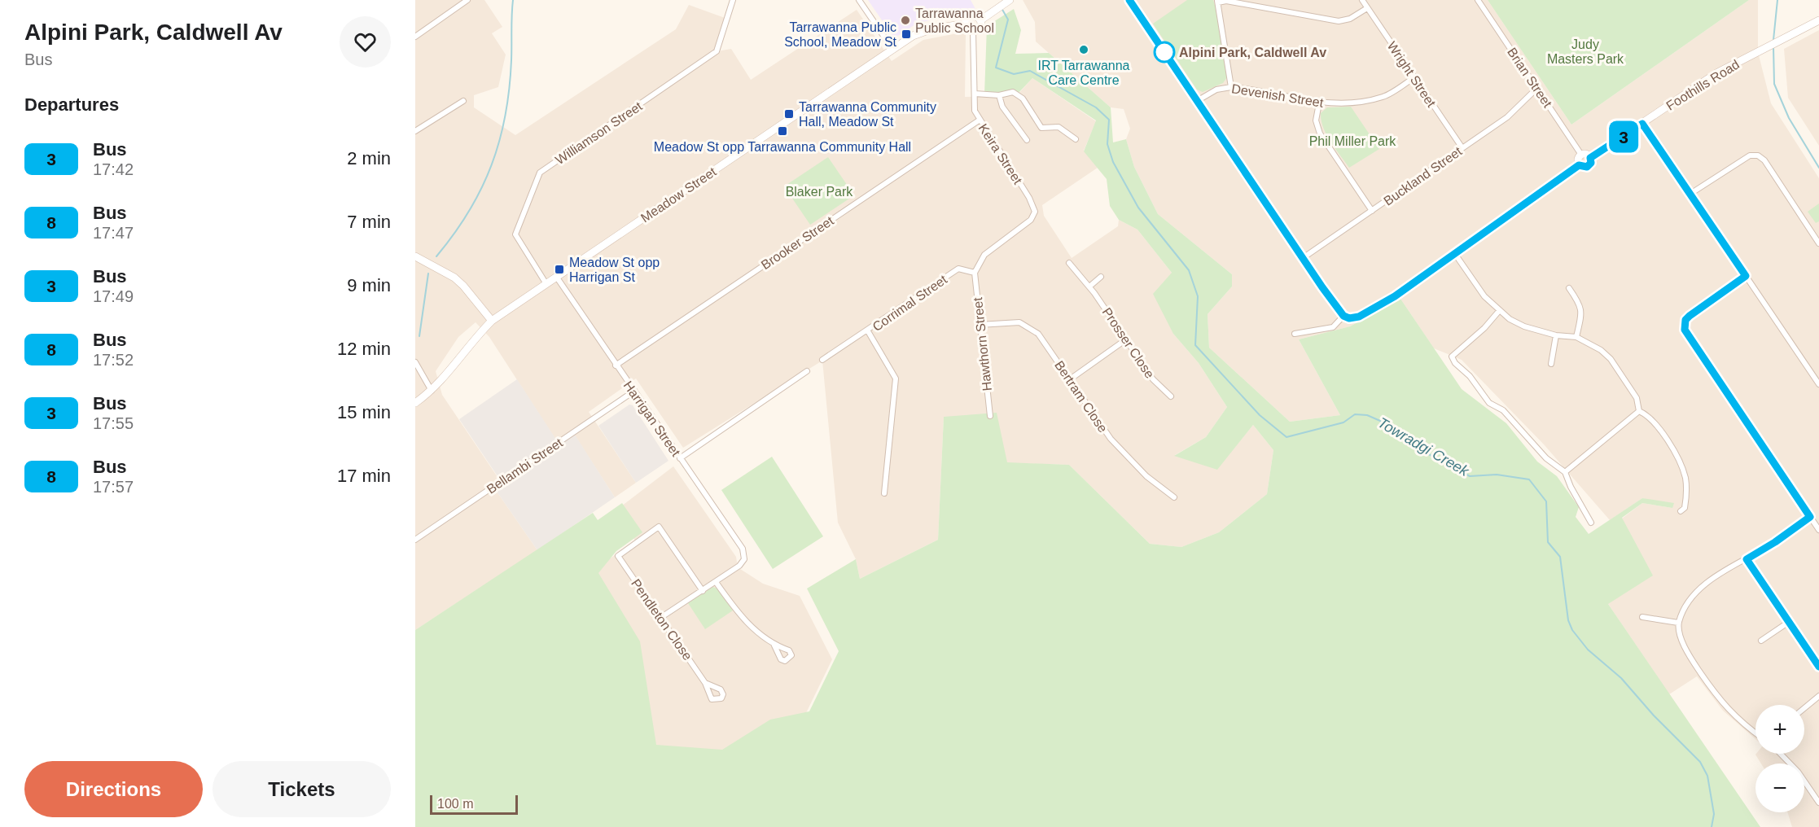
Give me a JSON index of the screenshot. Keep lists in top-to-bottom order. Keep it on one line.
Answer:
{"streets":{"main road":["Foothills Road","Meadow Street"],"street":["Wright Street","Brian Street","Devenish Street","Williamson Street","Keira Street","Buckland Street","Brooker Street","Corrimal Street","Prosser Close","Hawthorn Street","Bertram Close","Harrigan Street","Bellambi Street","Pendleton Close"]},"crossings":[["Wright Street","Devenish Street"],["Wright Street","Buckland Street"],["Brian Street","Foothills Road"],["Brian Street","Buckland Street"],["Williamson Street","Meadow Street"],["Keira Street","Meadow Street"],["Keira Street","Brooker Street"],["Keira Street","Corrimal Street"],["Keira Street","Hawthorn Street"],["Meadow Street","Harrigan Street"],["Brooker Street","Harrigan Street"],["Corrimal Street","Hawthorn Street"],["Hawthorn Street","Bertram Close"],["Harrigan Street","Bellambi Street"]],"water":["Towradgi Creek"],"parks":["Judy Masters Park","Phil Miller Park","Blaker Park"],"places":{"other":["Tarrawanna Public School","IRT Tarrawanna Care Centre","Alpini Park, Caldwell Av"],"transit":["Tarrawanna Public School, Meadow St","Tarrawanna Community Hall, Meadow St","Meadow St opp Tarrawanna Community Hall","Meadow St opp Harrigan St"]},"lines":["bus line 3"],"scale_bar":"100 m","page":{"heading":[["Alpini Park, Caldwell Av","Bus"],"Departures"],"on_map":"3","list":[{"mark":"3","name":"Bus","note":"17:42","value":"2 min"},{"mark":"8","name":"Bus","note":"17:47","value":"7 min"},{"mark":"3","name":"Bus","note":"17:49","value":"9 min"},{"mark":"8","name":"Bus","note":"17:52","value":"12 min"},{"mark":"3","name":"Bus","note":"17:55","value":"15 min"},{"mark":"8","name":"Bus","note":"17:57","value":"17 min"}],"map_buttons":["+","−"],"buttons":["Directions","Tickets"],"scale":"100 m"}}
